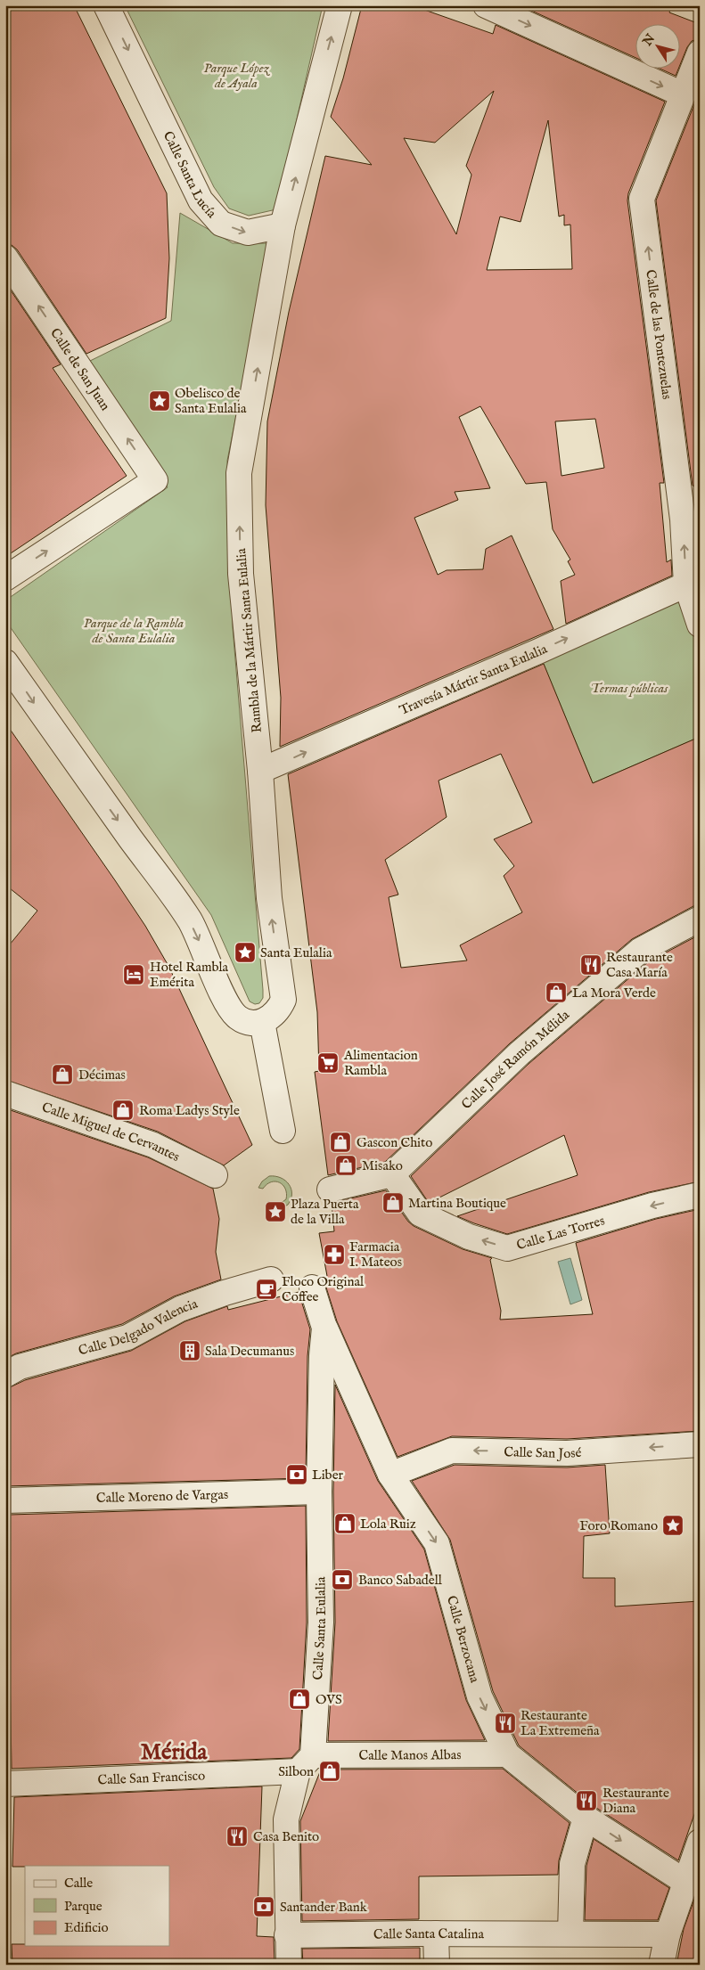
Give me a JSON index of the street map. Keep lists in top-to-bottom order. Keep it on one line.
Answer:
{"streets":{"street":["Calle Santa Lucía","Calle de las Pontezuelas","Calle de San Juan","Rambla de la Mártir Santa Eulalia","Travesía Mártir Santa Eulalia","Calle José Ramón Mélida","Calle Miguel de Cervantes","Calle Las Torres","Calle Delgado Valencia","Calle San José","Calle Moreno de Vargas","Calle Santa Eulalia","Calle Berzocana","Calle Manos Albas","Calle San Francisco","Calle Santa Catalina"]},"crossings":[["Calle Santa Lucía","Rambla de la Mártir Santa Eulalia"],["Calle de las Pontezuelas","Travesía Mártir Santa Eulalia"],["Rambla de la Mártir Santa Eulalia","Travesía Mártir Santa Eulalia"],["Calle José Ramón Mélida","Calle Las Torres"],["Calle San José","Calle Berzocana"],["Calle Moreno de Vargas","Calle Santa Eulalia"],["Calle Santa Eulalia","Calle Berzocana"],["Calle Santa Eulalia","Calle Manos Albas"],["Calle Santa Eulalia","Calle San Francisco"],["Calle Santa Eulalia","Calle Santa Catalina"],["Calle Berzocana","Calle Manos Albas"],["Calle Manos Albas","Calle San Francisco"]],"one_way":["Calle Santa Lucía","Calle de las Pontezuelas","Rambla de la Mártir Santa Eulalia","Travesía Mártir Santa Eulalia","Calle Las Torres","Calle San José","Calle Berzocana"],"districts":["Mérida"],"parks":["Parque López de Ayala","Parque de la Rambla de Santa Eulalia","Termas públicas"],"places":{"place":["Obelisco de Santa Eulalia","Santa Eulalia","Plaza Puerta de la Villa","Foro Romano"],"restaurant":["Restaurante Casa María","Restaurante La Extremeña","Restaurante Diana","Casa Benito"],"hotel":["Hotel Rambla Emérita"],"shop":["La Mora Verde","Décimas","Roma Ladys Style","Gascon Chito","Misako","Martina Boutique","Lola Ruiz","OVS","Silbon"],"supermarket":["Alimentacion Rambla"],"pharmacy":["Farmacia I. Mateos"],"cafe":["Floco Original Coffee"],"building":["Sala Decumanus"],"bank":["Liber","Banco Sabadell","Santander Bank"]},"legend":["Calle","Parque","Edificio"],"north":"top left"}
